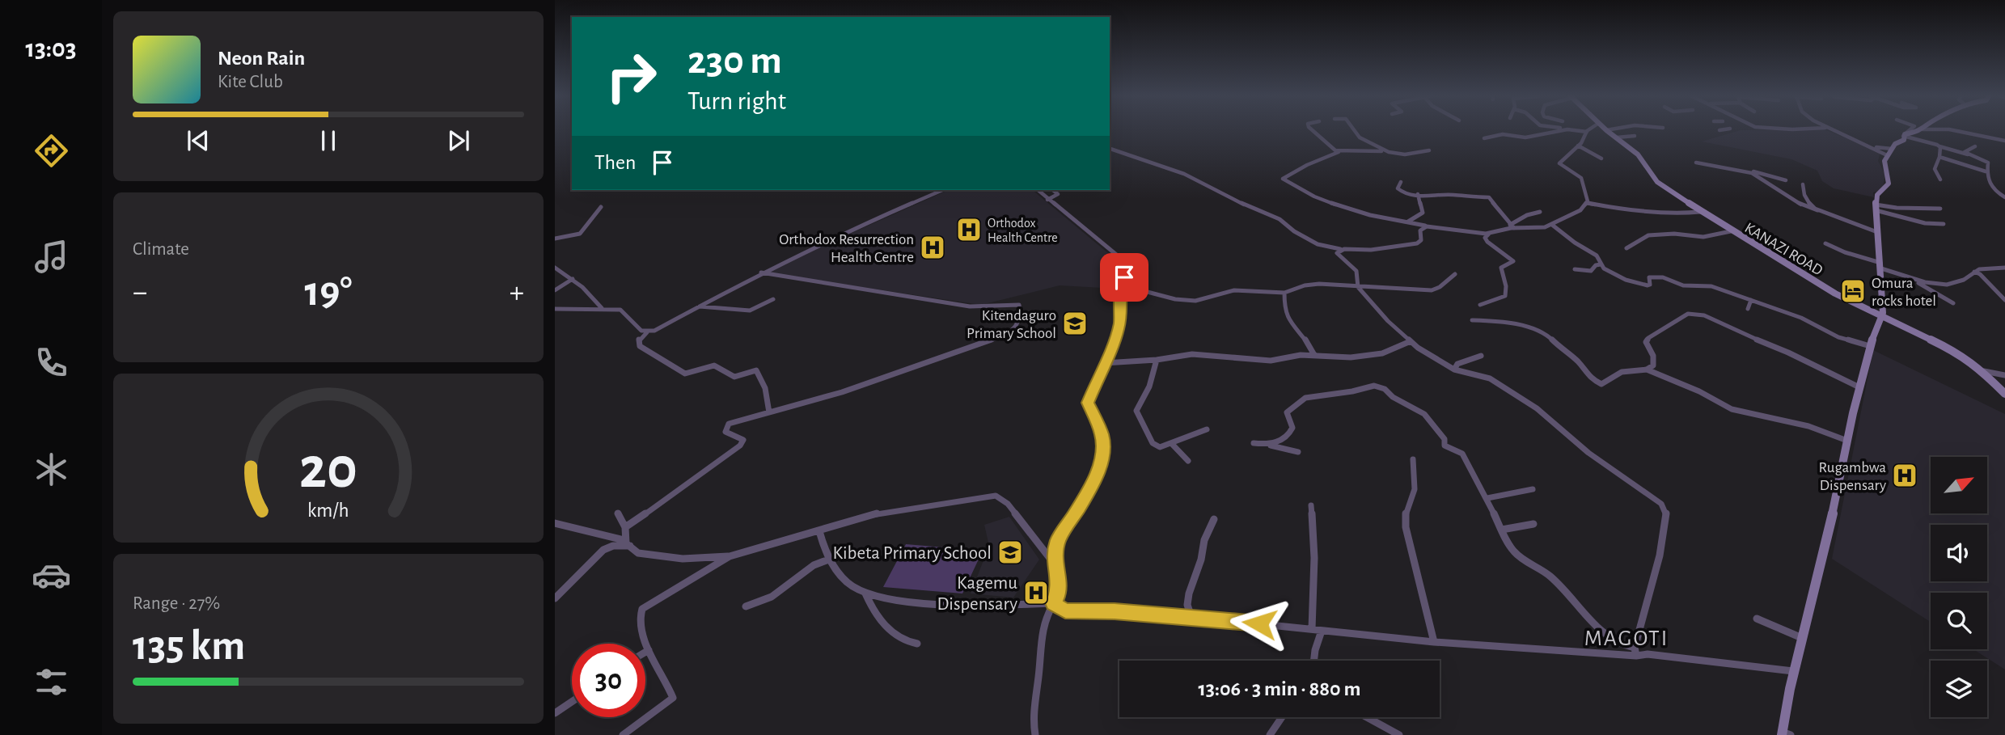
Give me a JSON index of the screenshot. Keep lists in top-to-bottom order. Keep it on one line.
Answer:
{"streets":{"street":["KANAZI ROAD"]},"districts":["MAGOTI"],"places":{"hospital":["Orthodox Health Centre","Orthodox Resurrection Health Centre","Rugambwa Dispensary","Kagemu Dispensary"],"hotel":["Omura rocks hotel"],"school or university":["Kitendaguro Primary School","Kibeta Primary School"]},"north":"top right","page":{"tabs":"13:03","turn":["230 m","Turn right"],"song":["Neon Rain","Kite Club"],"then":"Then","tile":["Climate",["Range · 27%","135 km"]],"heat":["−","19°","+"],"limit":"30","trip":"13:06 · 3 min · 880 m","gauge":["20","km/h"]}}
